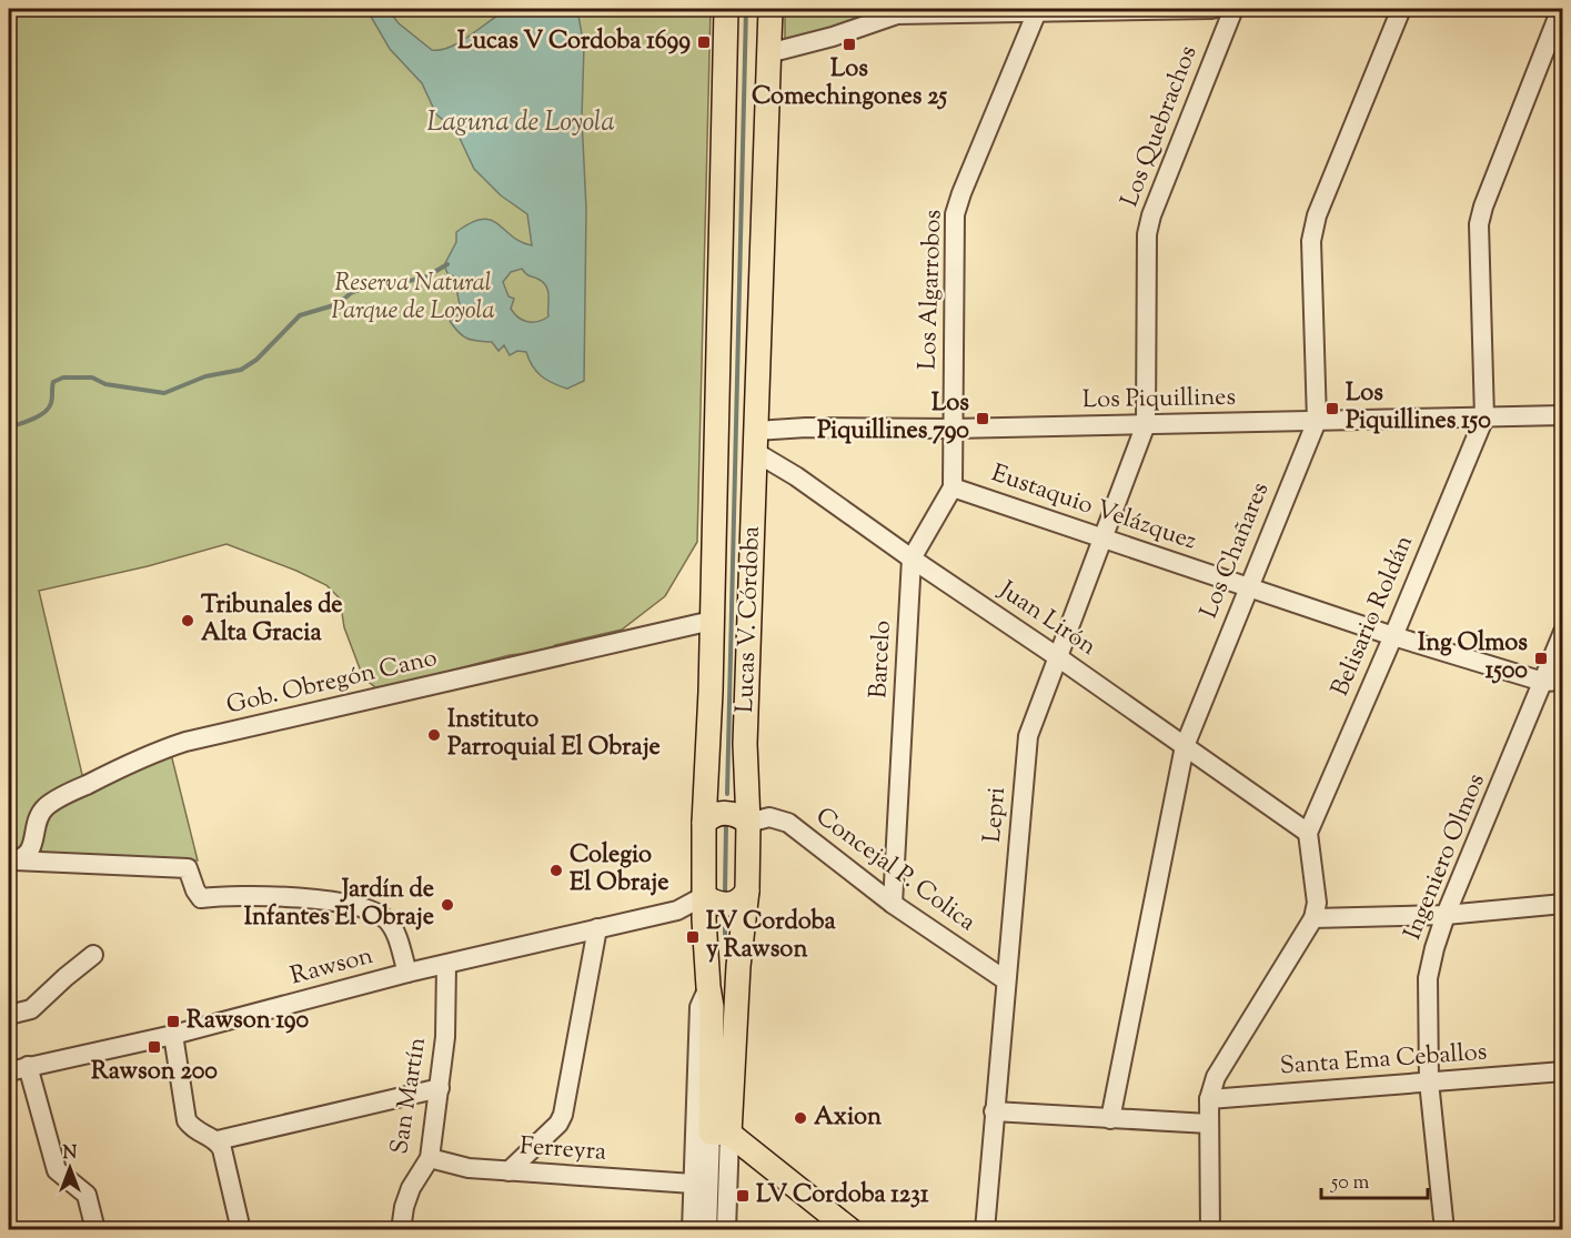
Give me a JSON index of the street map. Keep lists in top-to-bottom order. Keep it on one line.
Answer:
{"streets":{"main road":["Lucas V. Córdoba"],"street":["Los Quebrachos","Los Algarrobos","Los Piquillines","Eustaquio Velázquez","Los Chañares","Belisario Roldán","Juan Lirón","Barcelo","Gob. Obregón Cano","Lepri","Ingeniero Olmos","Concejal P. Colica","Rawson","Santa Ema Ceballos","San Martín","Ferreyra"]},"crossings":[["Los Quebrachos","Los Piquillines"],["Los Quebrachos","Lepri"],["Los Algarrobos","Los Piquillines"],["Los Piquillines","Los Chañares"],["Los Piquillines","Belisario Roldán"],["Los Piquillines","Lucas V. Córdoba"],["Los Piquillines","Juan Lirón"],["Los Piquillines","Lepri"],["Eustaquio Velázquez","Los Chañares"],["Eustaquio Velázquez","Belisario Roldán"],["Eustaquio Velázquez","Barcelo"],["Eustaquio Velázquez","Lepri"],["Eustaquio Velázquez","Ingeniero Olmos"],["Los Chañares","Juan Lirón"],["Belisario Roldán","Juan Lirón"],["Lucas V. Córdoba","Juan Lirón"],["Lucas V. Córdoba","Gob. Obregón Cano"],["Lucas V. Córdoba","Concejal P. Colica"],["Lucas V. Córdoba","Rawson"],["Lucas V. Córdoba","Ferreyra"],["Juan Lirón","Barcelo"],["Juan Lirón","Lepri"],["Barcelo","Concejal P. Colica"],["Lepri","Concejal P. Colica"],["Ingeniero Olmos","Santa Ema Ceballos"],["Rawson","San Martín"],["San Martín","Ferreyra"]],"water":["Laguna de Loyola"],"parks":["Reserva Natural Parque de Loyola"],"places":{"transit":["Lucas V Cordoba 1699","Los Comechingones 25","Los Piquillines 150","Los Piquillines 790","Ing Olmos 1500","LV Cordoba y Rawson","Rawson 190","Rawson 200","LV Cordoba 1231"],"other":["Tribunales de Alta Gracia","Instituto Parroquial El Obraje","Colegio El Obraje","Jardín de Infantes El Obraje","Axion"]},"scale_bar":"50 m","north":"top"}
